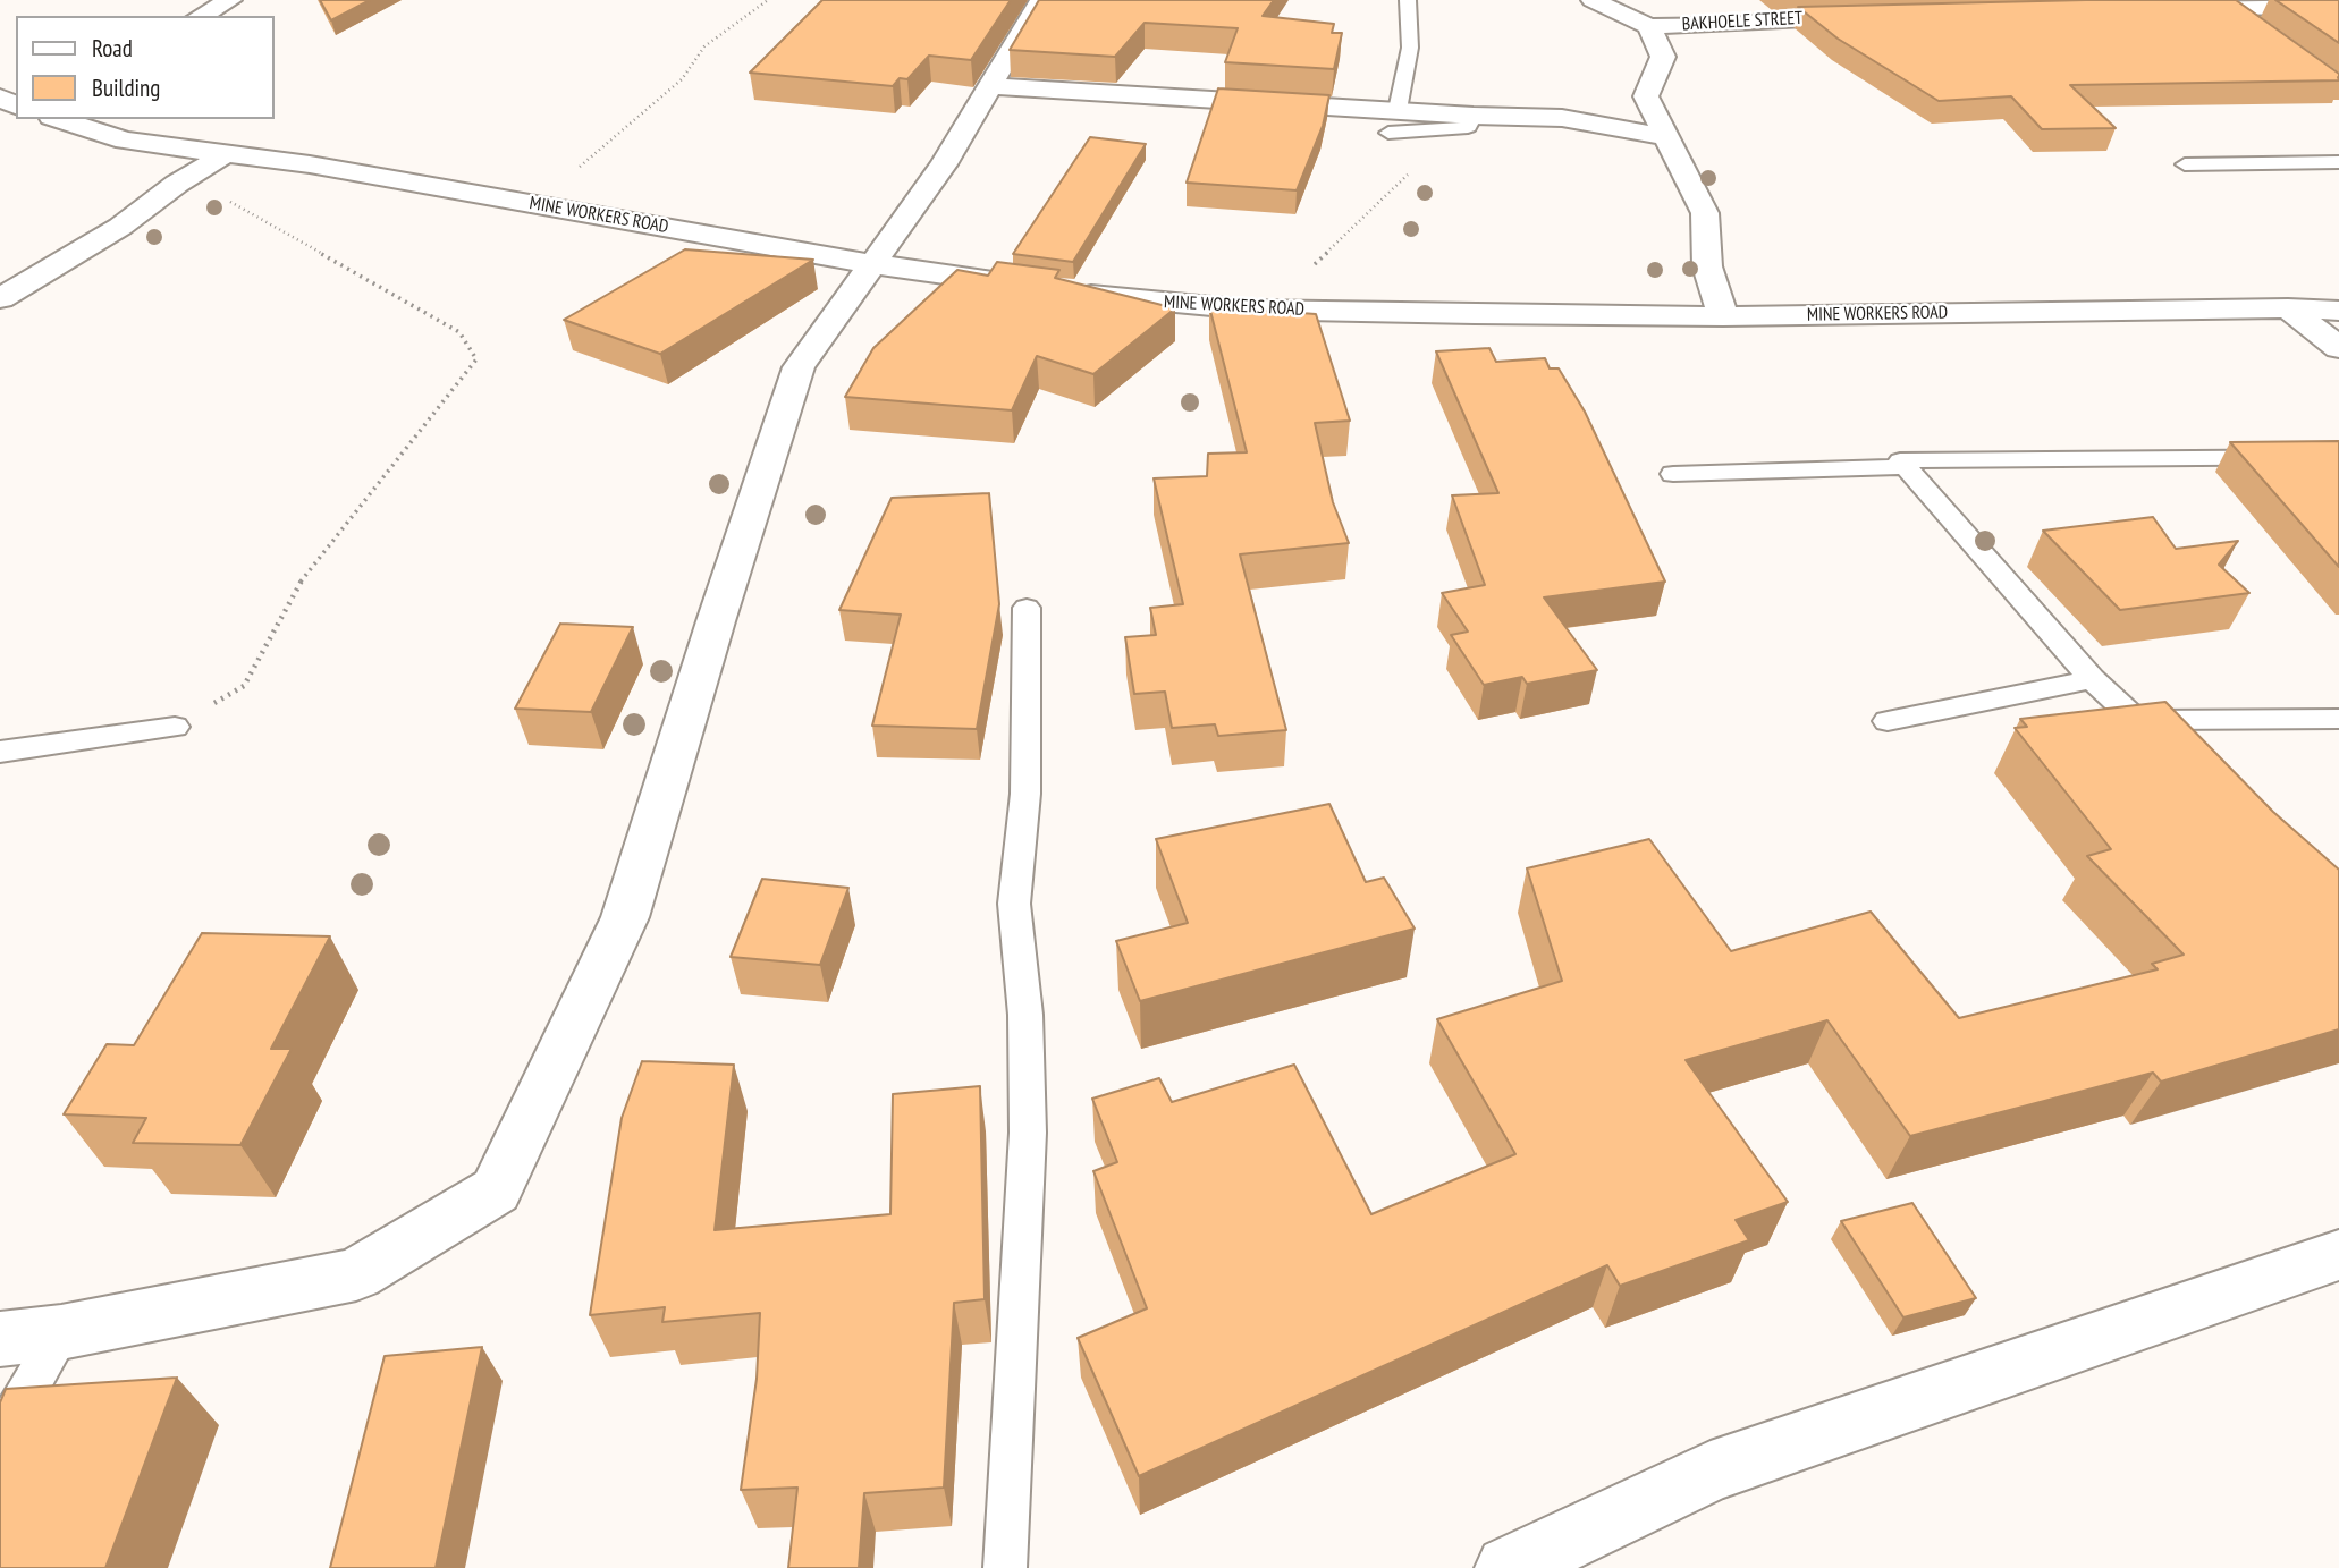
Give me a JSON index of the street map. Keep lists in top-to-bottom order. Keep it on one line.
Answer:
{"streets":{"street":["BAKHOELE STREET","MINE WORKERS ROAD"]},"crossings":[["BAKHOELE STREET","MINE WORKERS ROAD"]],"legend":["Road","Building"]}
